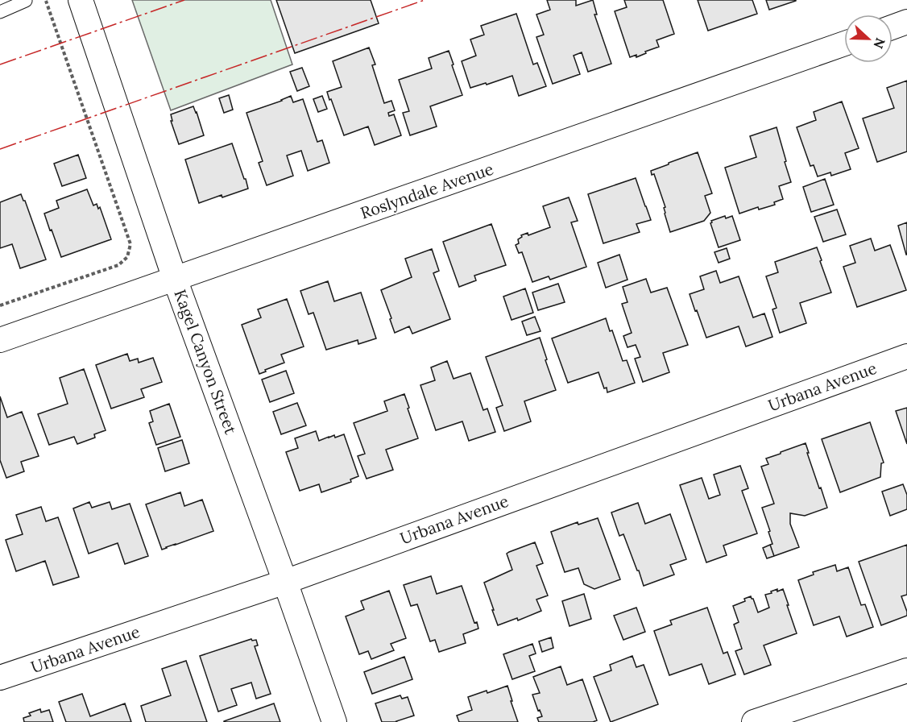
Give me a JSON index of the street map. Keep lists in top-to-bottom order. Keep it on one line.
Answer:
{"streets":{"street":["Roslyndale Avenue","Kagel Canyon Street","Urbana Avenue"]},"crossings":[["Roslyndale Avenue","Kagel Canyon Street"],["Kagel Canyon Street","Urbana Avenue"]],"north":"right"}
